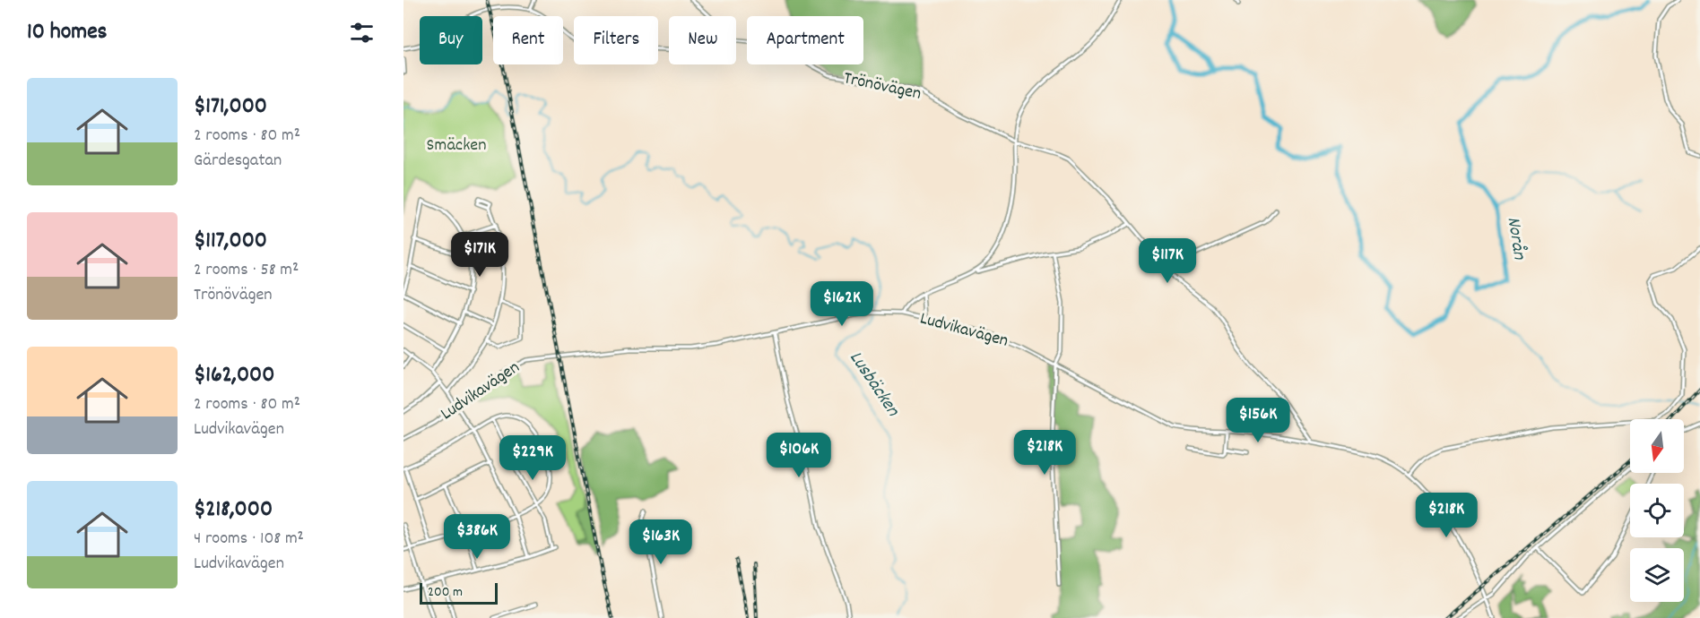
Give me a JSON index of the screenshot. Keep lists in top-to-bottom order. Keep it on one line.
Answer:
{"streets":{"street":["Trönövägen","Ludvikavägen"]},"crossings":[["Trönövägen","Ludvikavägen"]],"water":["Norån","Lusbäcken"],"parks":["Smäcken"],"scale_bar":"200 m","north":"bottom","page":{"heading":"10 homes","chip":["Buy","Rent","Filters","New","Apartment"],"list":[{"name":"$171,000","note":"2 rooms · 80 m² · Gärdesgatan"},{"name":"$117,000","note":"2 rooms · 58 m² · Trönövägen"},{"name":"$162,000","note":"2 rooms · 80 m² · Ludvikavägen"},{"name":"$218,000","note":"4 rooms · 108 m² · Ludvikavägen"}],"price":["$171K","$117K","$162K","$156K","$218K","$106K","$229K","$218K","$386K","$163K"],"scale":"200 m"}}
